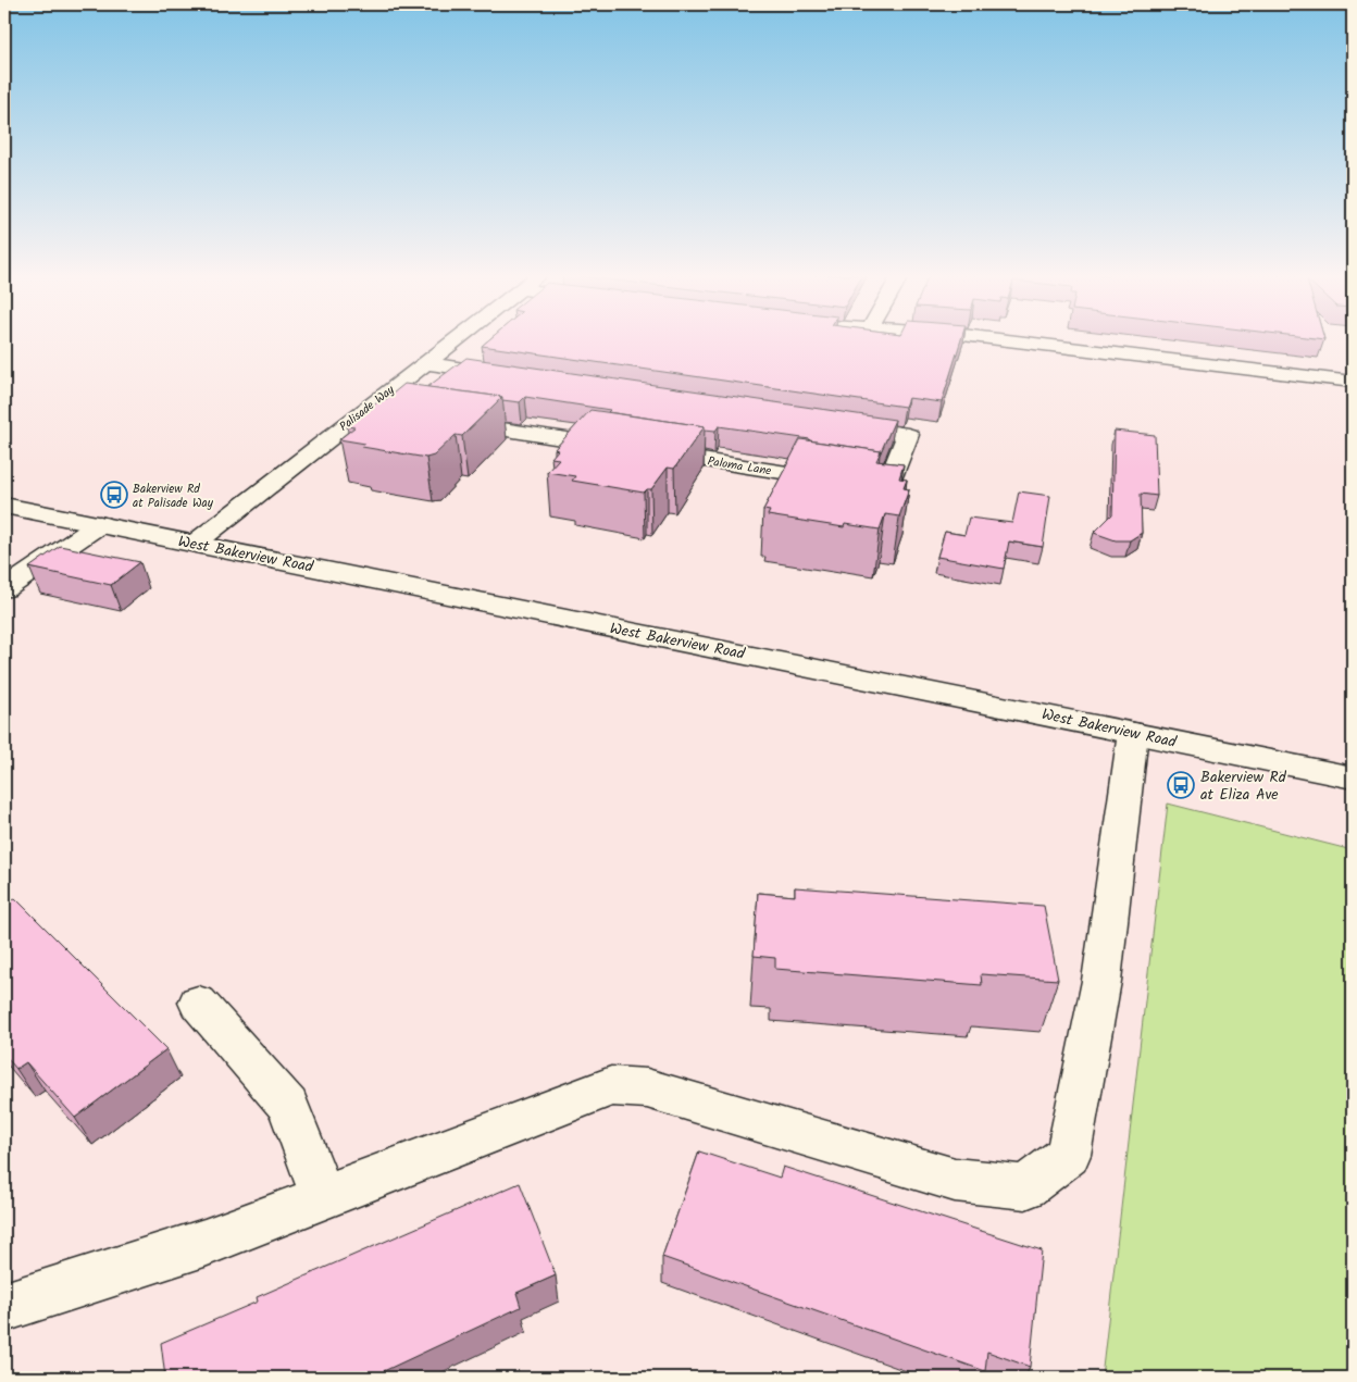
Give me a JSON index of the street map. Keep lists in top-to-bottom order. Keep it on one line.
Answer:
{"streets":{"street":["Palisade Way","Paloma Lane","West Bakerview Road"]},"crossings":[["Palisade Way","West Bakerview Road"]],"places":{"bus stop":["Bakerview Rd at Palisade Way","Bakerview Rd at Eliza Ave"]}}
